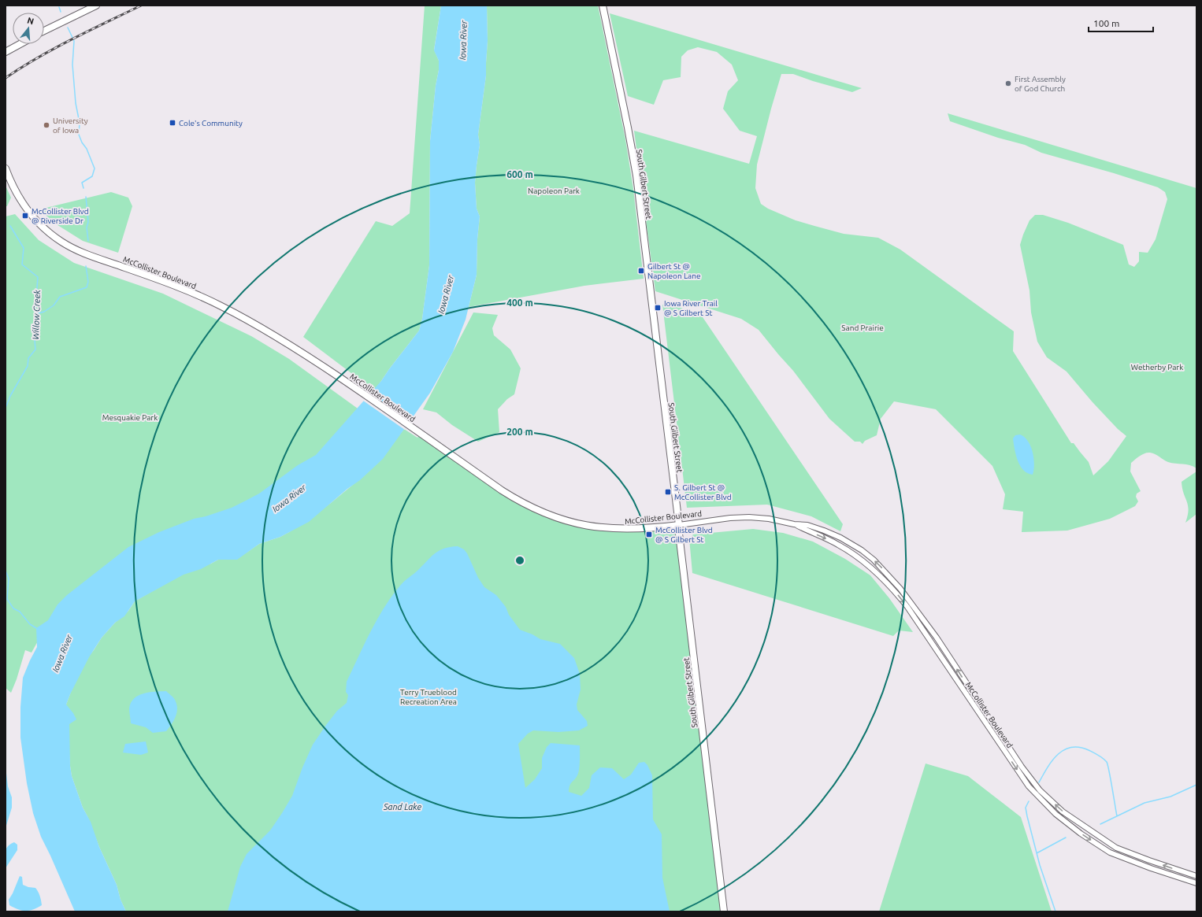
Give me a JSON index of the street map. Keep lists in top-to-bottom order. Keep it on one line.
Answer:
{"streets":{"main road":["South Gilbert Street","McCollister Boulevard"]},"crossings":[["South Gilbert Street","McCollister Boulevard"]],"water":["Iowa River","Willow Creek","Sand Lake"],"parks":["Napoleon Park","Sand Prairie","Wetherby Park","Mesquakie Park","Terry Trueblood Recreation Area"],"places":{"other":["First Assembly of God Church","University of Iowa"],"transit":["Cole's Community","McCollister Blvd @ Riverside Dr","Gilbert St @ Napoleon Lane","Iowa River Trail @ S Gilbert St","S. Gilbert St @ McCollister Blvd","McCollister Blvd @ S Gilbert St"]},"scale_bar":"100 m","north":"top","rings":["600 m","400 m","200 m"]}
